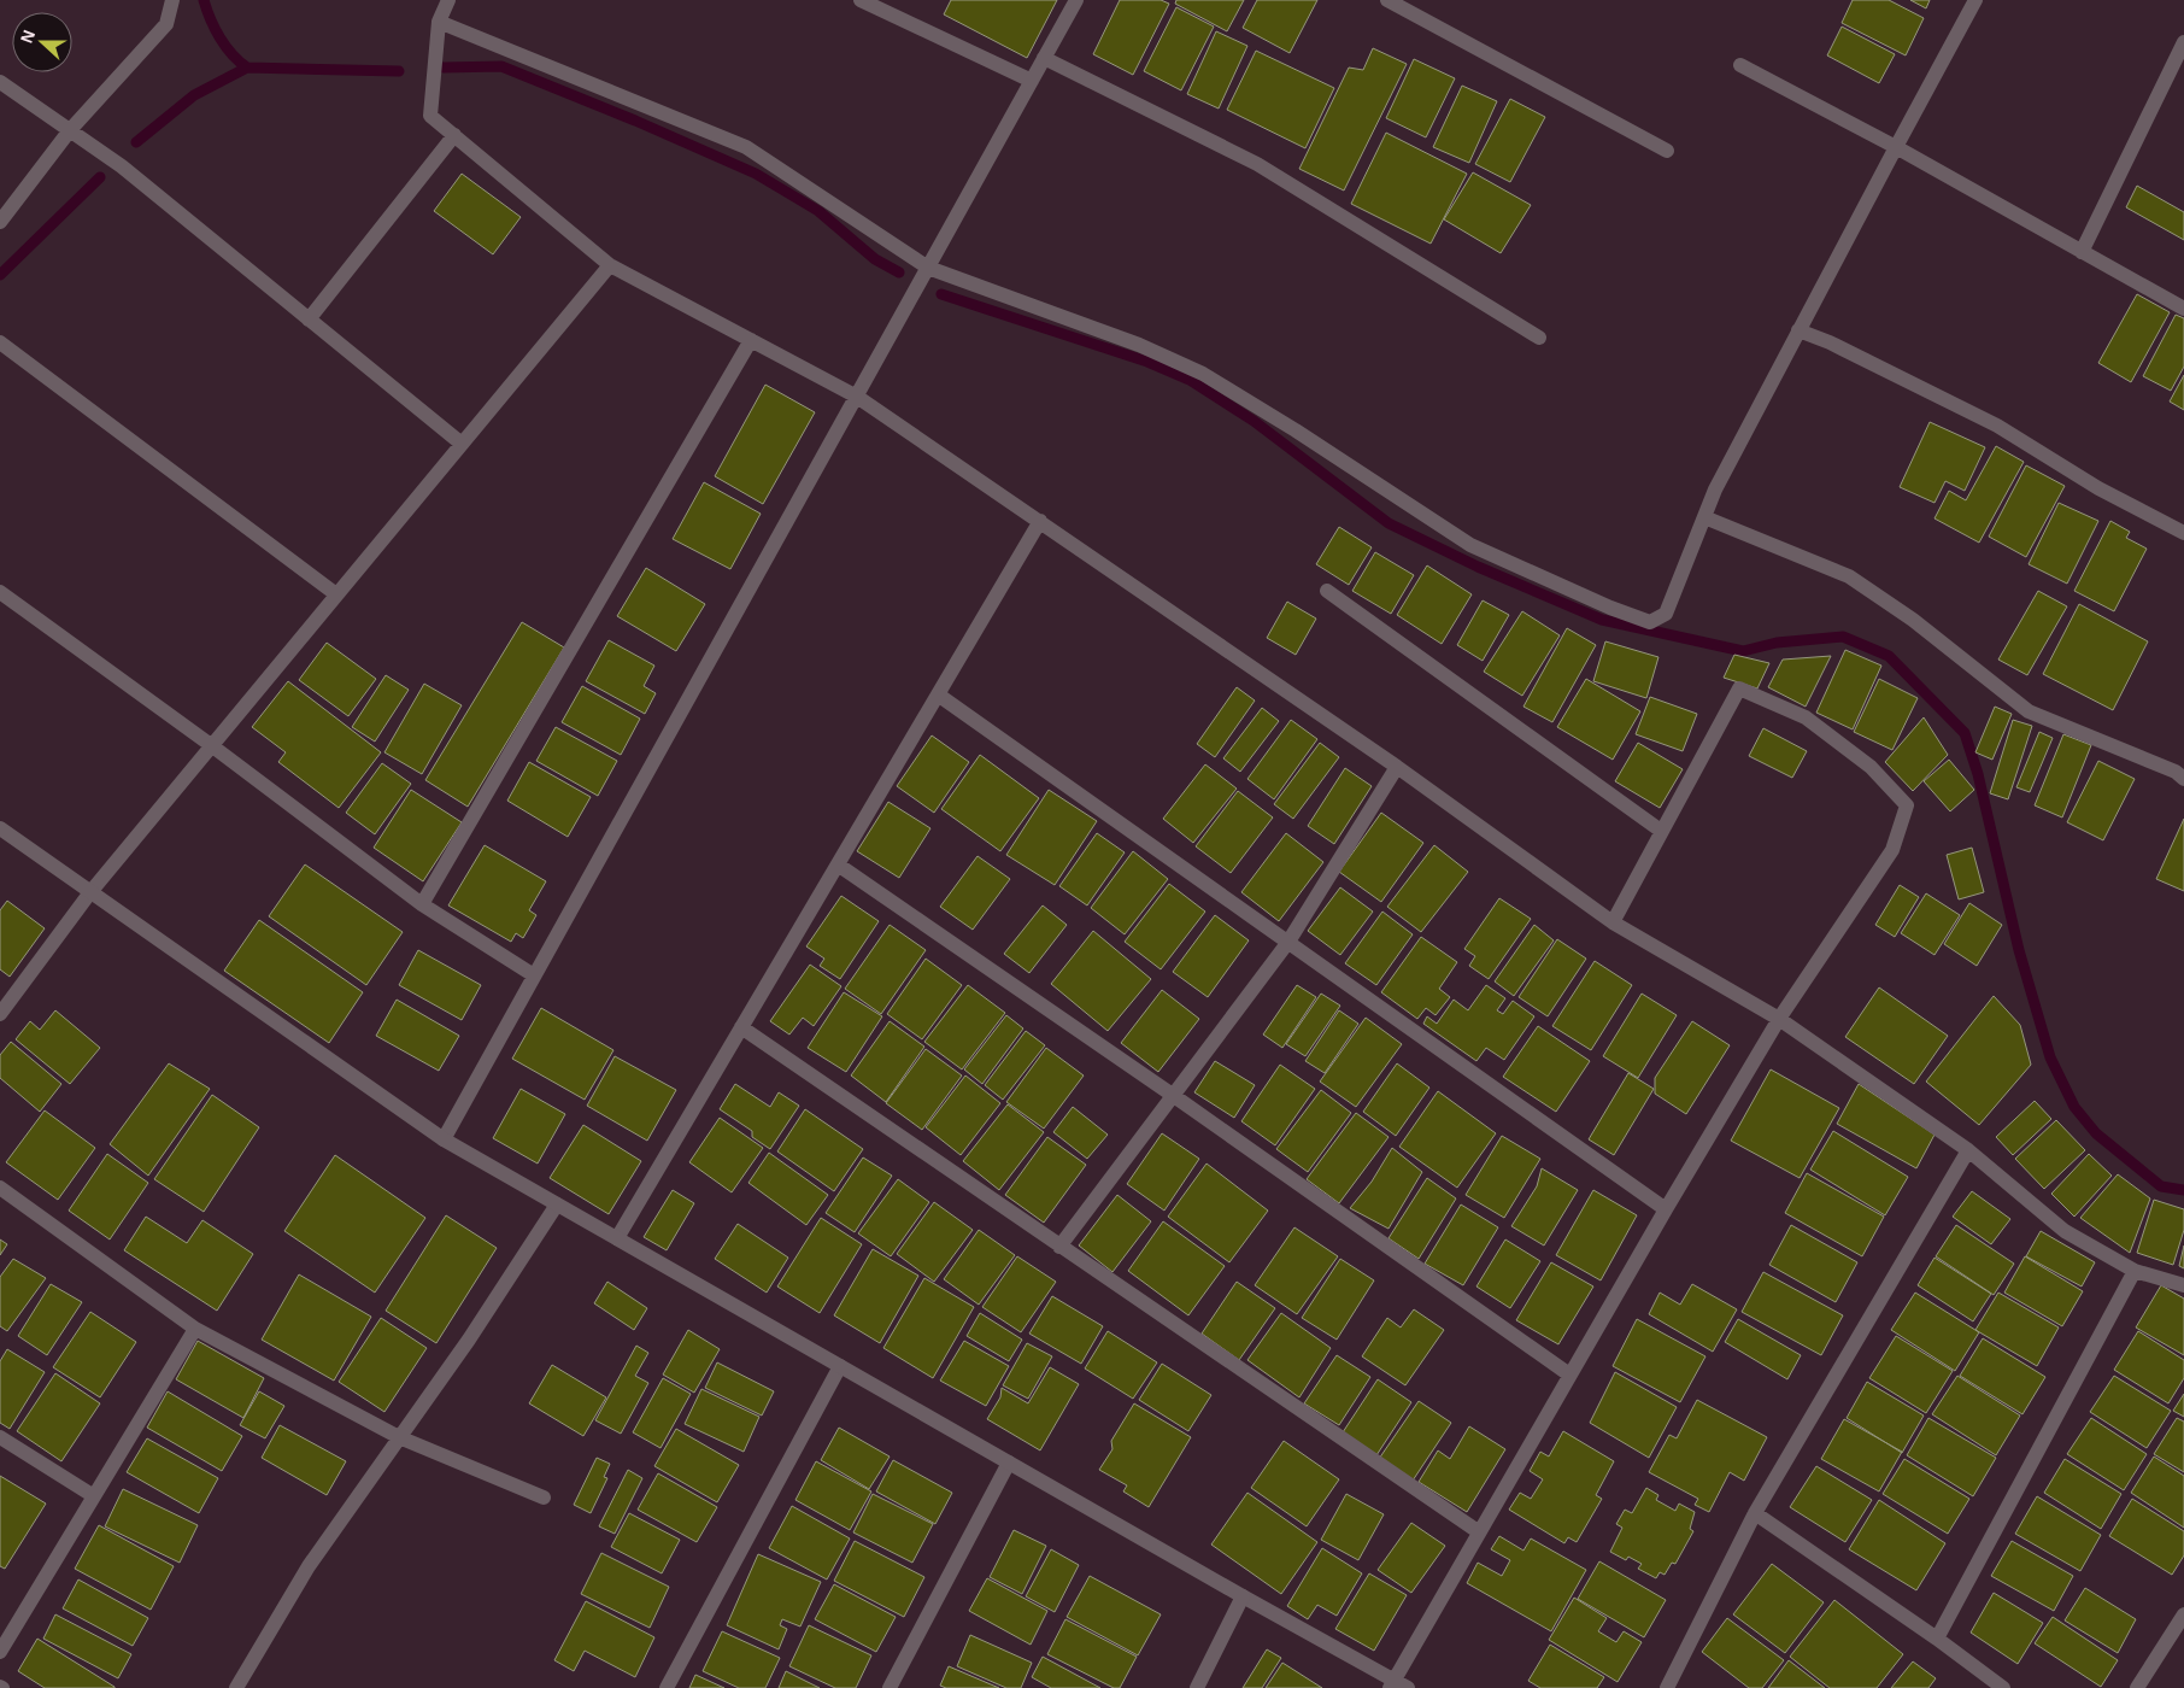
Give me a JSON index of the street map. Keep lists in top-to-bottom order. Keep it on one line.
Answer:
{"north":"left"}
